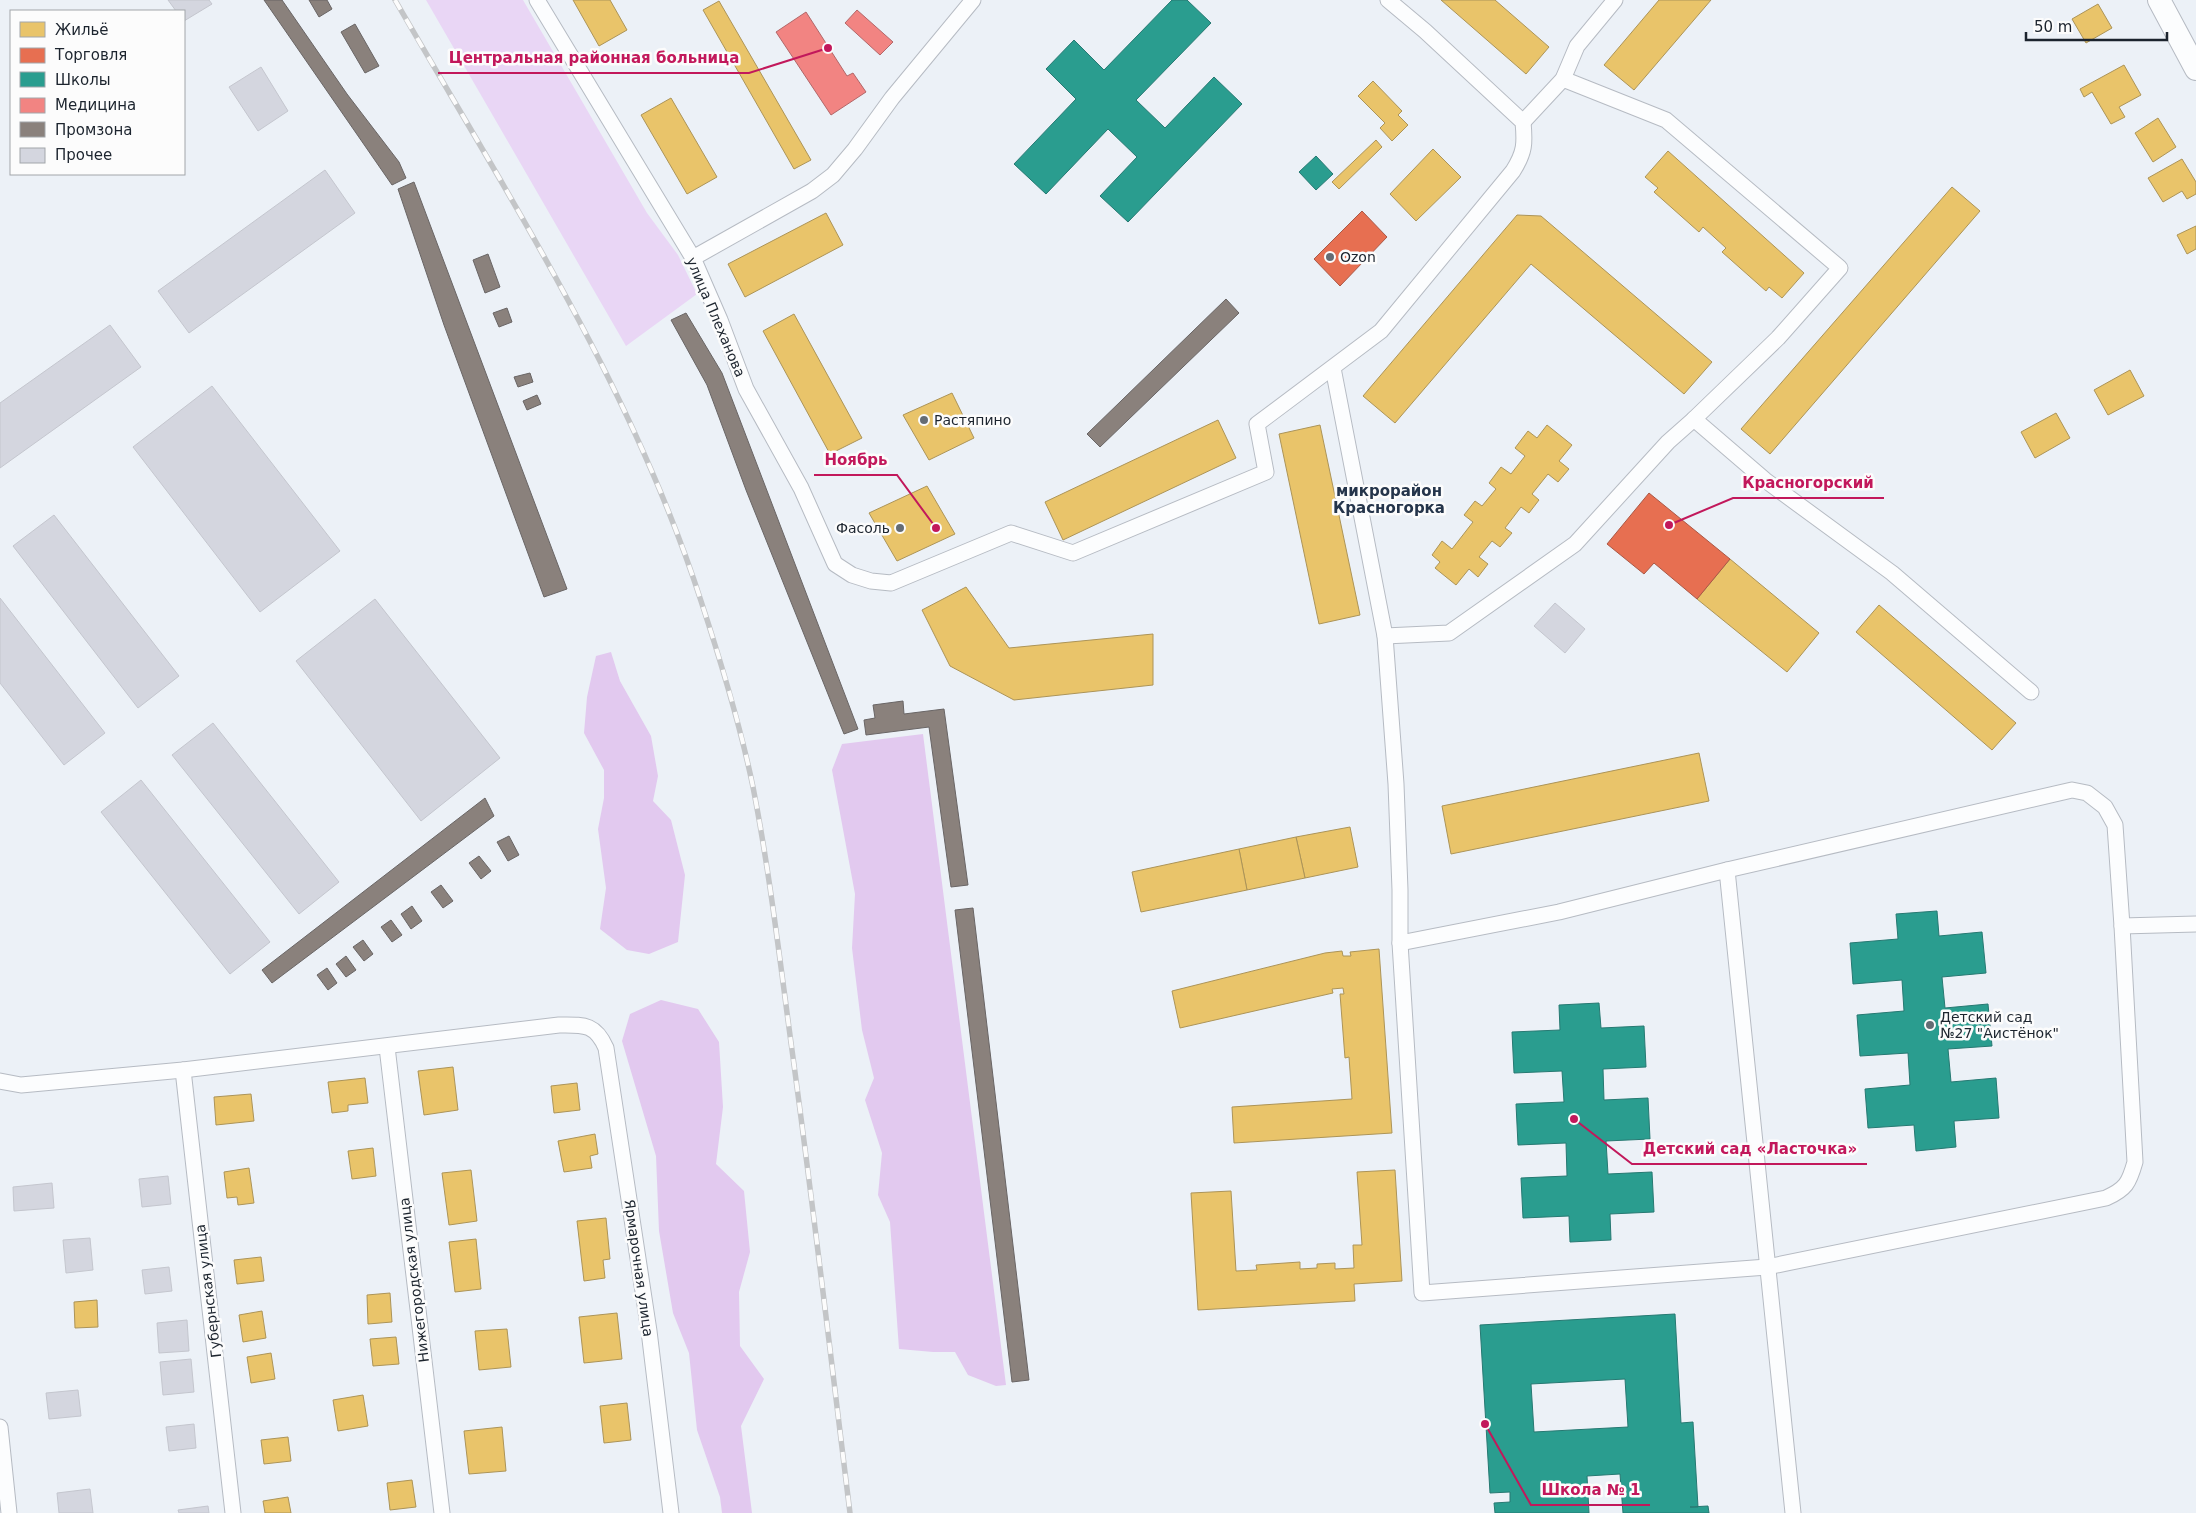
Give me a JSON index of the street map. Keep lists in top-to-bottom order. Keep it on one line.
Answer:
{"streets":{"street":["улица Плеханова","Ярмарочная улица","Нижегородская улица","Губернская улица"]},"crossings":[["Ярмарочная улица","Нижегородская улица"]],"districts":["микрорайон Красногорка"],"places":["Центральная районная больница","Ozon","Растяпино","Красногорский","Фасоль","Ноябрь","Детский сад №27 \"Аистёнок\"","Детский сад «Ласточка»","Школа № 1"],"legend":["Жильё","Торговля","Школы","Медицина","Промзона","Прочее"],"scale_bar":"50 m"}
